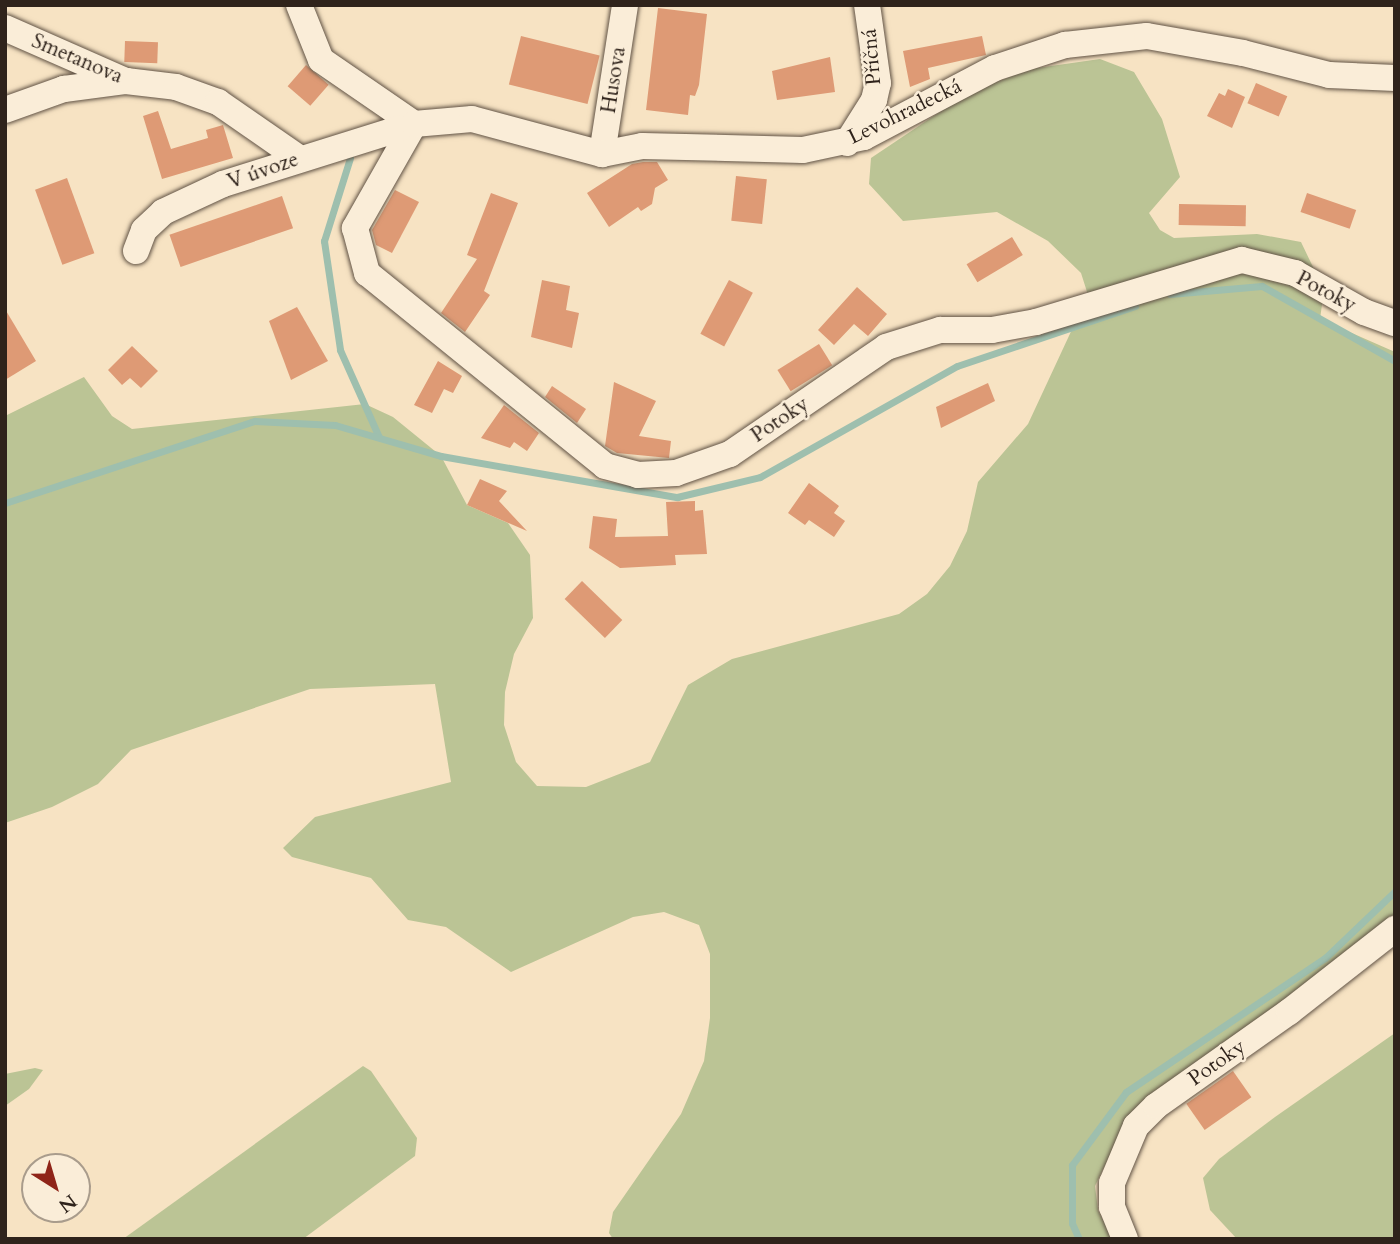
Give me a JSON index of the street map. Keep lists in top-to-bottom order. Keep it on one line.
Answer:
{"streets":{"street":["Příčná","Smetanova","Husova","Levohradecká","V úvoze","Potoky"]},"crossings":[["Příčná","Levohradecká"],["Smetanova","V úvoze"],["Husova","Levohradecká"],["Levohradecká","V úvoze"],["Levohradecká","Potoky"],["V úvoze","Potoky"]],"north":"bottom right"}
